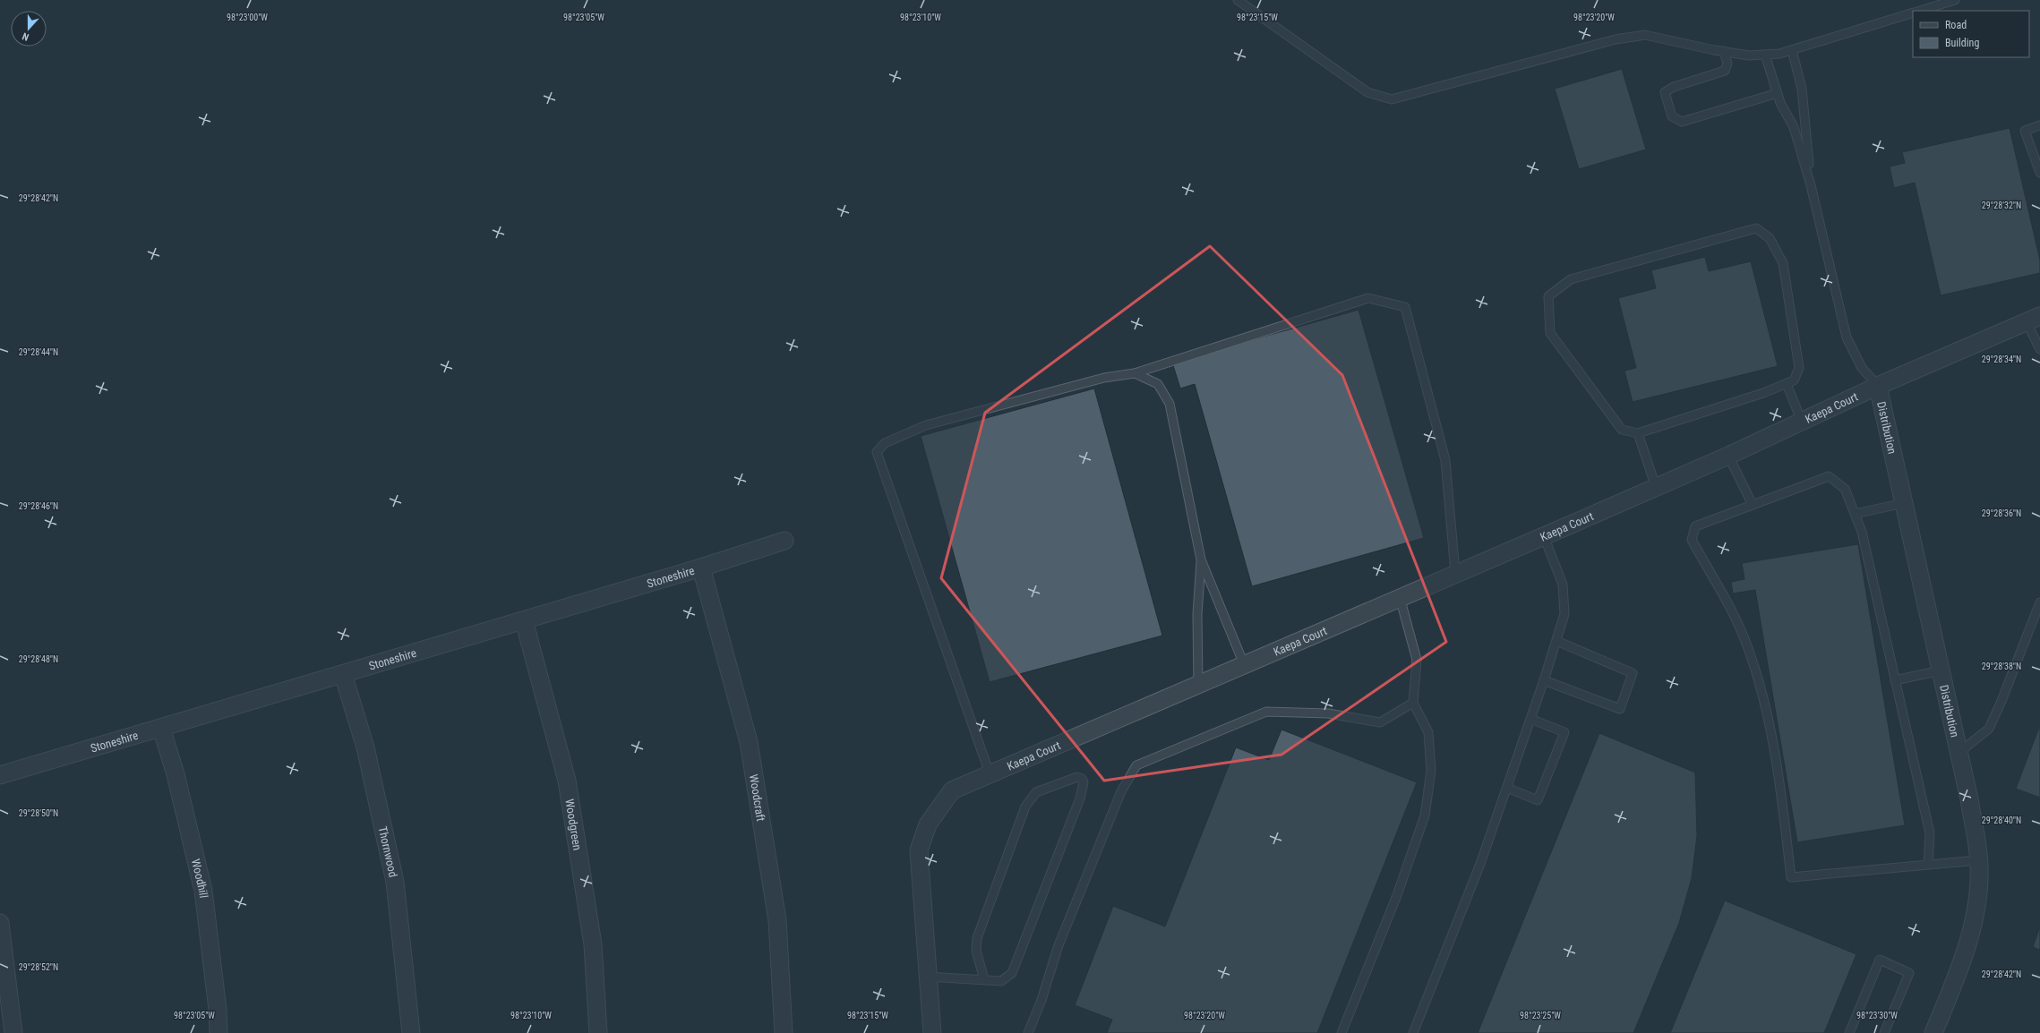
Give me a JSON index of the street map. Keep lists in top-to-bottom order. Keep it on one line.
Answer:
{"streets":{"street":["Kaepa Court","Distribution","Stoneshire","Woodcraft","Woodgreen","Thornwood","Woodhill"]},"crossings":[["Kaepa Court","Distribution"],["Stoneshire","Woodcraft"],["Stoneshire","Woodgreen"],["Stoneshire","Thornwood"],["Stoneshire","Woodhill"]],"legend":["Road","Building"],"north":"bottom","coordinates":["98°23'00\"W","98°23'05\"W","98°23'10\"W","98°23'15\"W","98°23'20\"W","29°28'42\"N","29°28'32\"N","29°28'44\"N","29°28'34\"N","29°28'46\"N","29°28'36\"N","29°28'48\"N","29°28'38\"N","29°28'50\"N","29°28'40\"N","29°28'52\"N","98°23'25\"W","98°23'30\"W"]}
